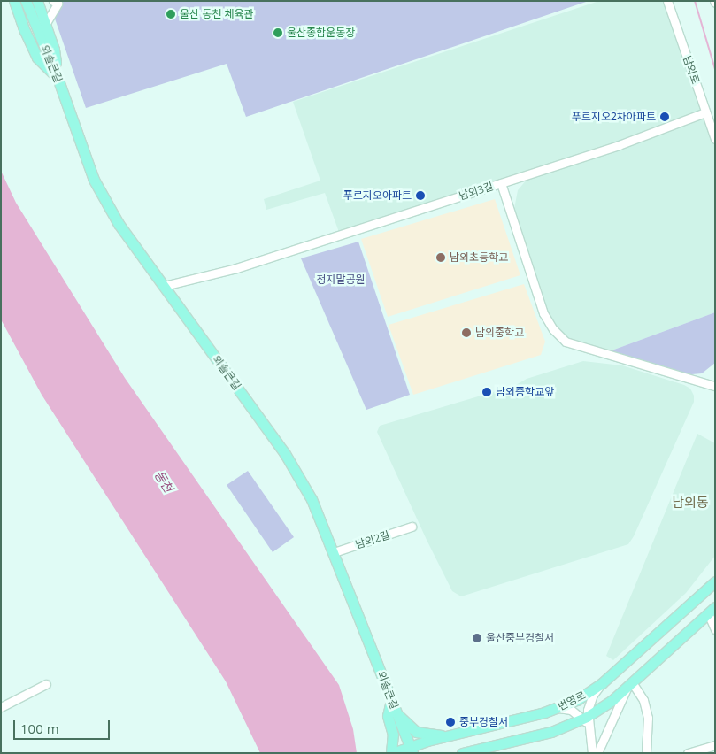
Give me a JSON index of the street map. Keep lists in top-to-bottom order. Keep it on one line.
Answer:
{"streets":{"main road":["외솔큰길","번영로"],"street":["남외로","남외3길","남외2길"]},"crossings":[["외솔큰길","남외3길"],["외솔큰길","남외2길"],["외솔큰길","번영로"]],"districts":["남외동"],"water":["동천"],"parks":["정지말공원"],"places":["울산 동천 체육관","울산종합운동장","푸르지오2차아파트","푸르지오아파트","남외초등학교","남외중학교","남외중학교앞","울산중부경찰서","중부경찰서"],"scale_bar":"100 m"}
